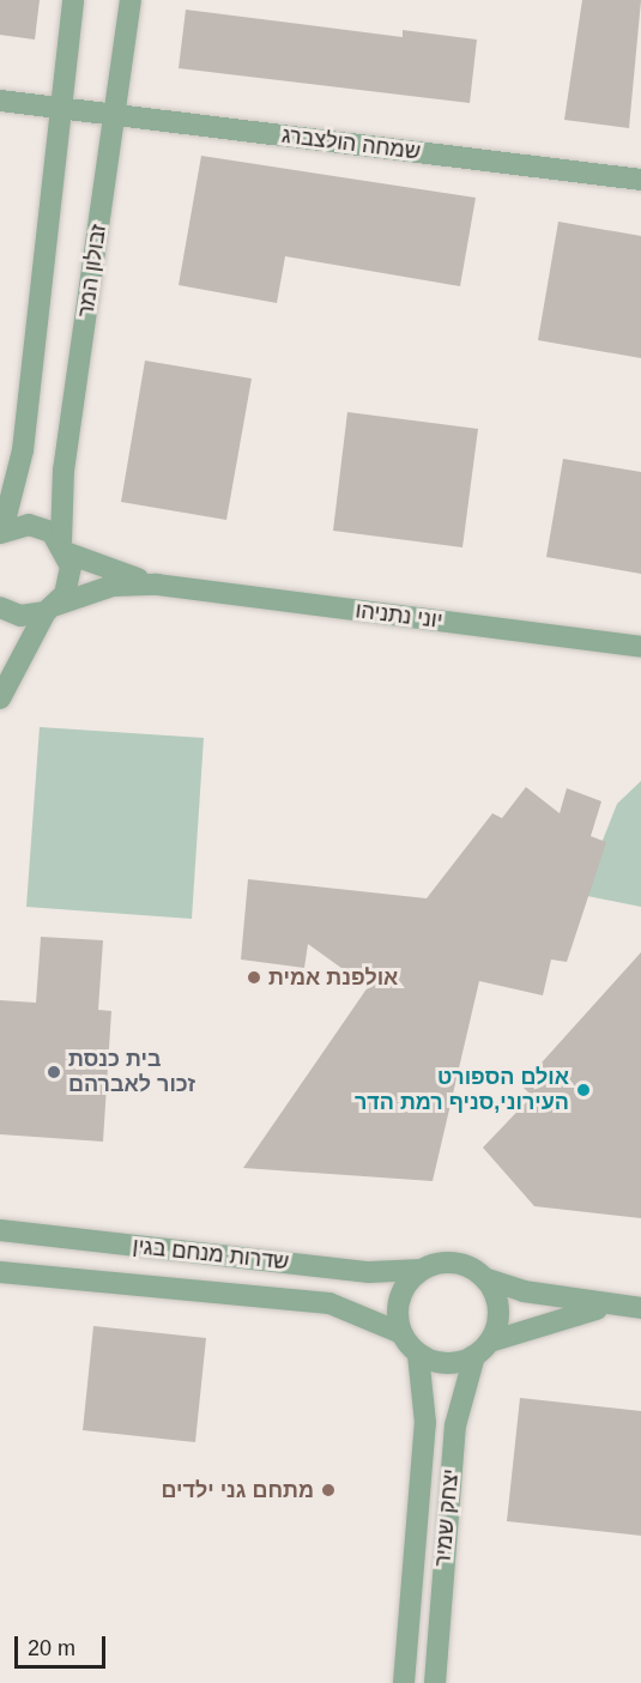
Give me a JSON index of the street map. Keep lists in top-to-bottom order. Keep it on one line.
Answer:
{"streets":{"street":["שמחה הולצברג","זבולון המר","יוני נתניהו","שדרות מנחם בגין","יצחק שמיר"]},"crossings":[["שמחה הולצברג","זבולון המר"],["זבולון המר","יוני נתניהו"],["שדרות מנחם בגין","יצחק שמיר"]],"places":["אולפנת אמית","בית כנסת זכור לאברהם","אולם הספורט העירוני,סניף רמת הדר","מתחם גני ילדים"],"scale_bar":"20 m"}
